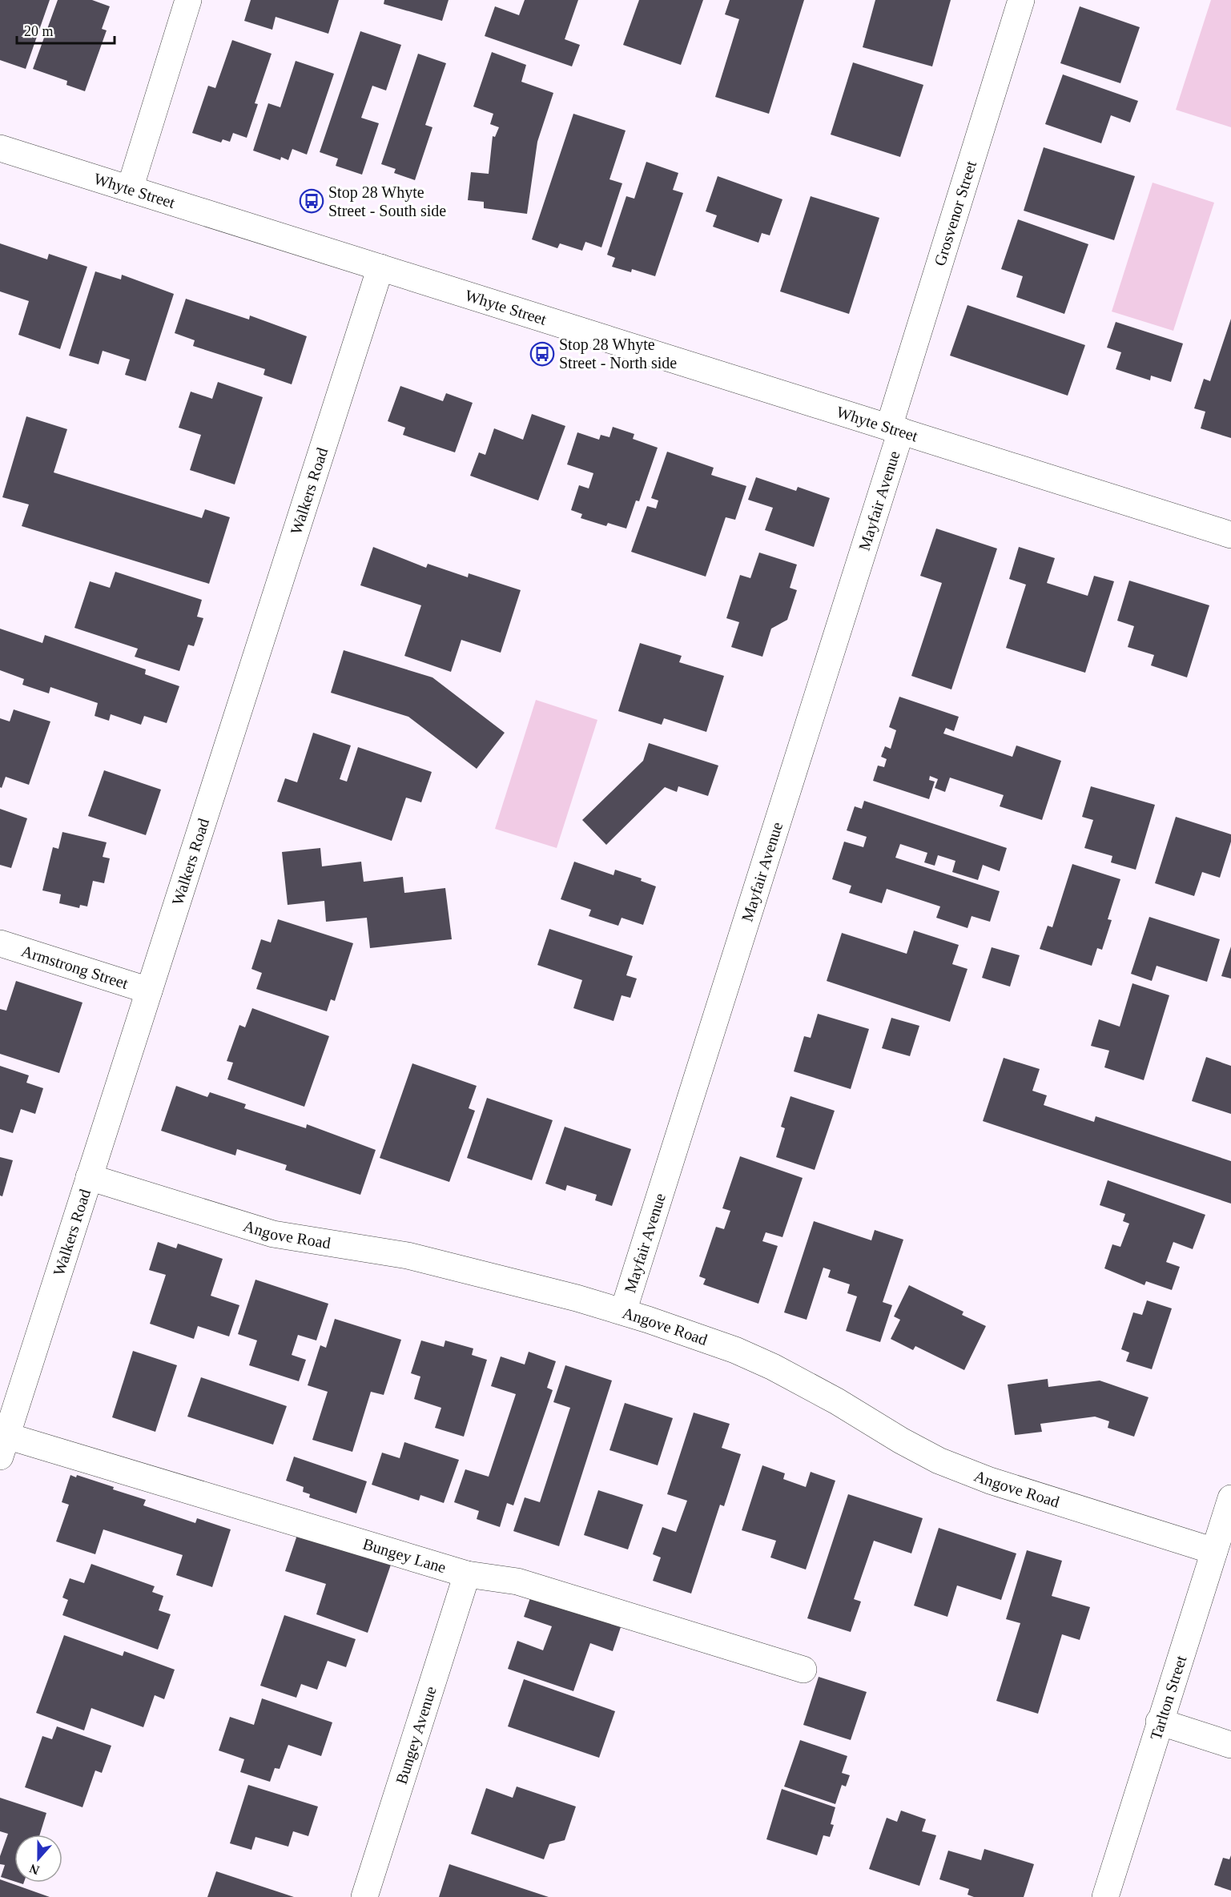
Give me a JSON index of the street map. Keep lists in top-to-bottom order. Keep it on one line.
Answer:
{"streets":{"street":["Whyte Street","Grosvenor Street","Walkers Road","Mayfair Avenue","Armstrong Street","Angove Road","Bungey Lane","Tarlton Street","Bungey Avenue"]},"crossings":[["Whyte Street","Grosvenor Street"],["Whyte Street","Walkers Road"],["Whyte Street","Mayfair Avenue"],["Grosvenor Street","Mayfair Avenue"],["Walkers Road","Armstrong Street"],["Walkers Road","Angove Road"],["Walkers Road","Bungey Lane"],["Mayfair Avenue","Angove Road"],["Angove Road","Tarlton Street"],["Bungey Lane","Bungey Avenue"]],"places":{"bus stop":["Stop 28 Whyte Street - South side","Stop 28 Whyte Street - North side"]},"scale_bar":"20 m","north":"bottom"}
